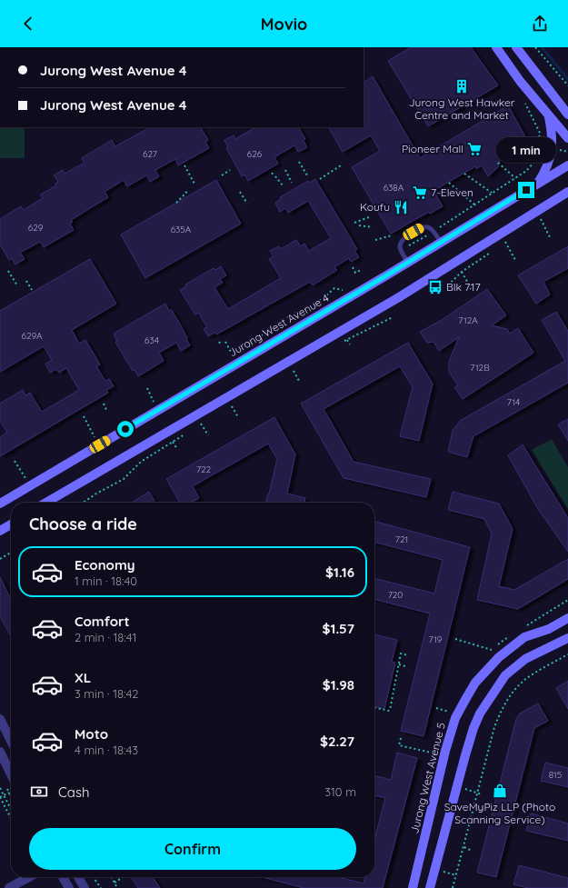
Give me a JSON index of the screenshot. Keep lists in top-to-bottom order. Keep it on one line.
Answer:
{"streets":{"main road":["Jurong West Avenue 4","Jurong West Avenue 5"]},"places":{"building":["Jurong West Hawker Centre and Market"],"supermarket":["Pioneer Mall","7-Eleven"],"restaurant":["Koufu"],"bus stop":["Blk 717"],"shop":["SaveMyPiz LLP (Photo Scanning Service)"]},"house_numbers":["627","626","638A","629","635A","712A","629A","634","712B","714","722","721","720","719","815"],"page":{"header":"Movio","banner":["Jurong West Avenue 4","Jurong West Avenue 4"],"bubble":"1 min","heading":"Choose a ride","list":[{"name":"Economy","note":"1 min · 18:40","value":"$1.16"},{"name":"Comfort","note":"2 min · 18:41","value":"$1.57"},{"name":"XL","note":"3 min · 18:42","value":"$1.98"},{"name":"Moto","note":"4 min · 18:43","value":"$2.27"}],"pay":["Cash","310 m"],"buttons":"Confirm"}}
